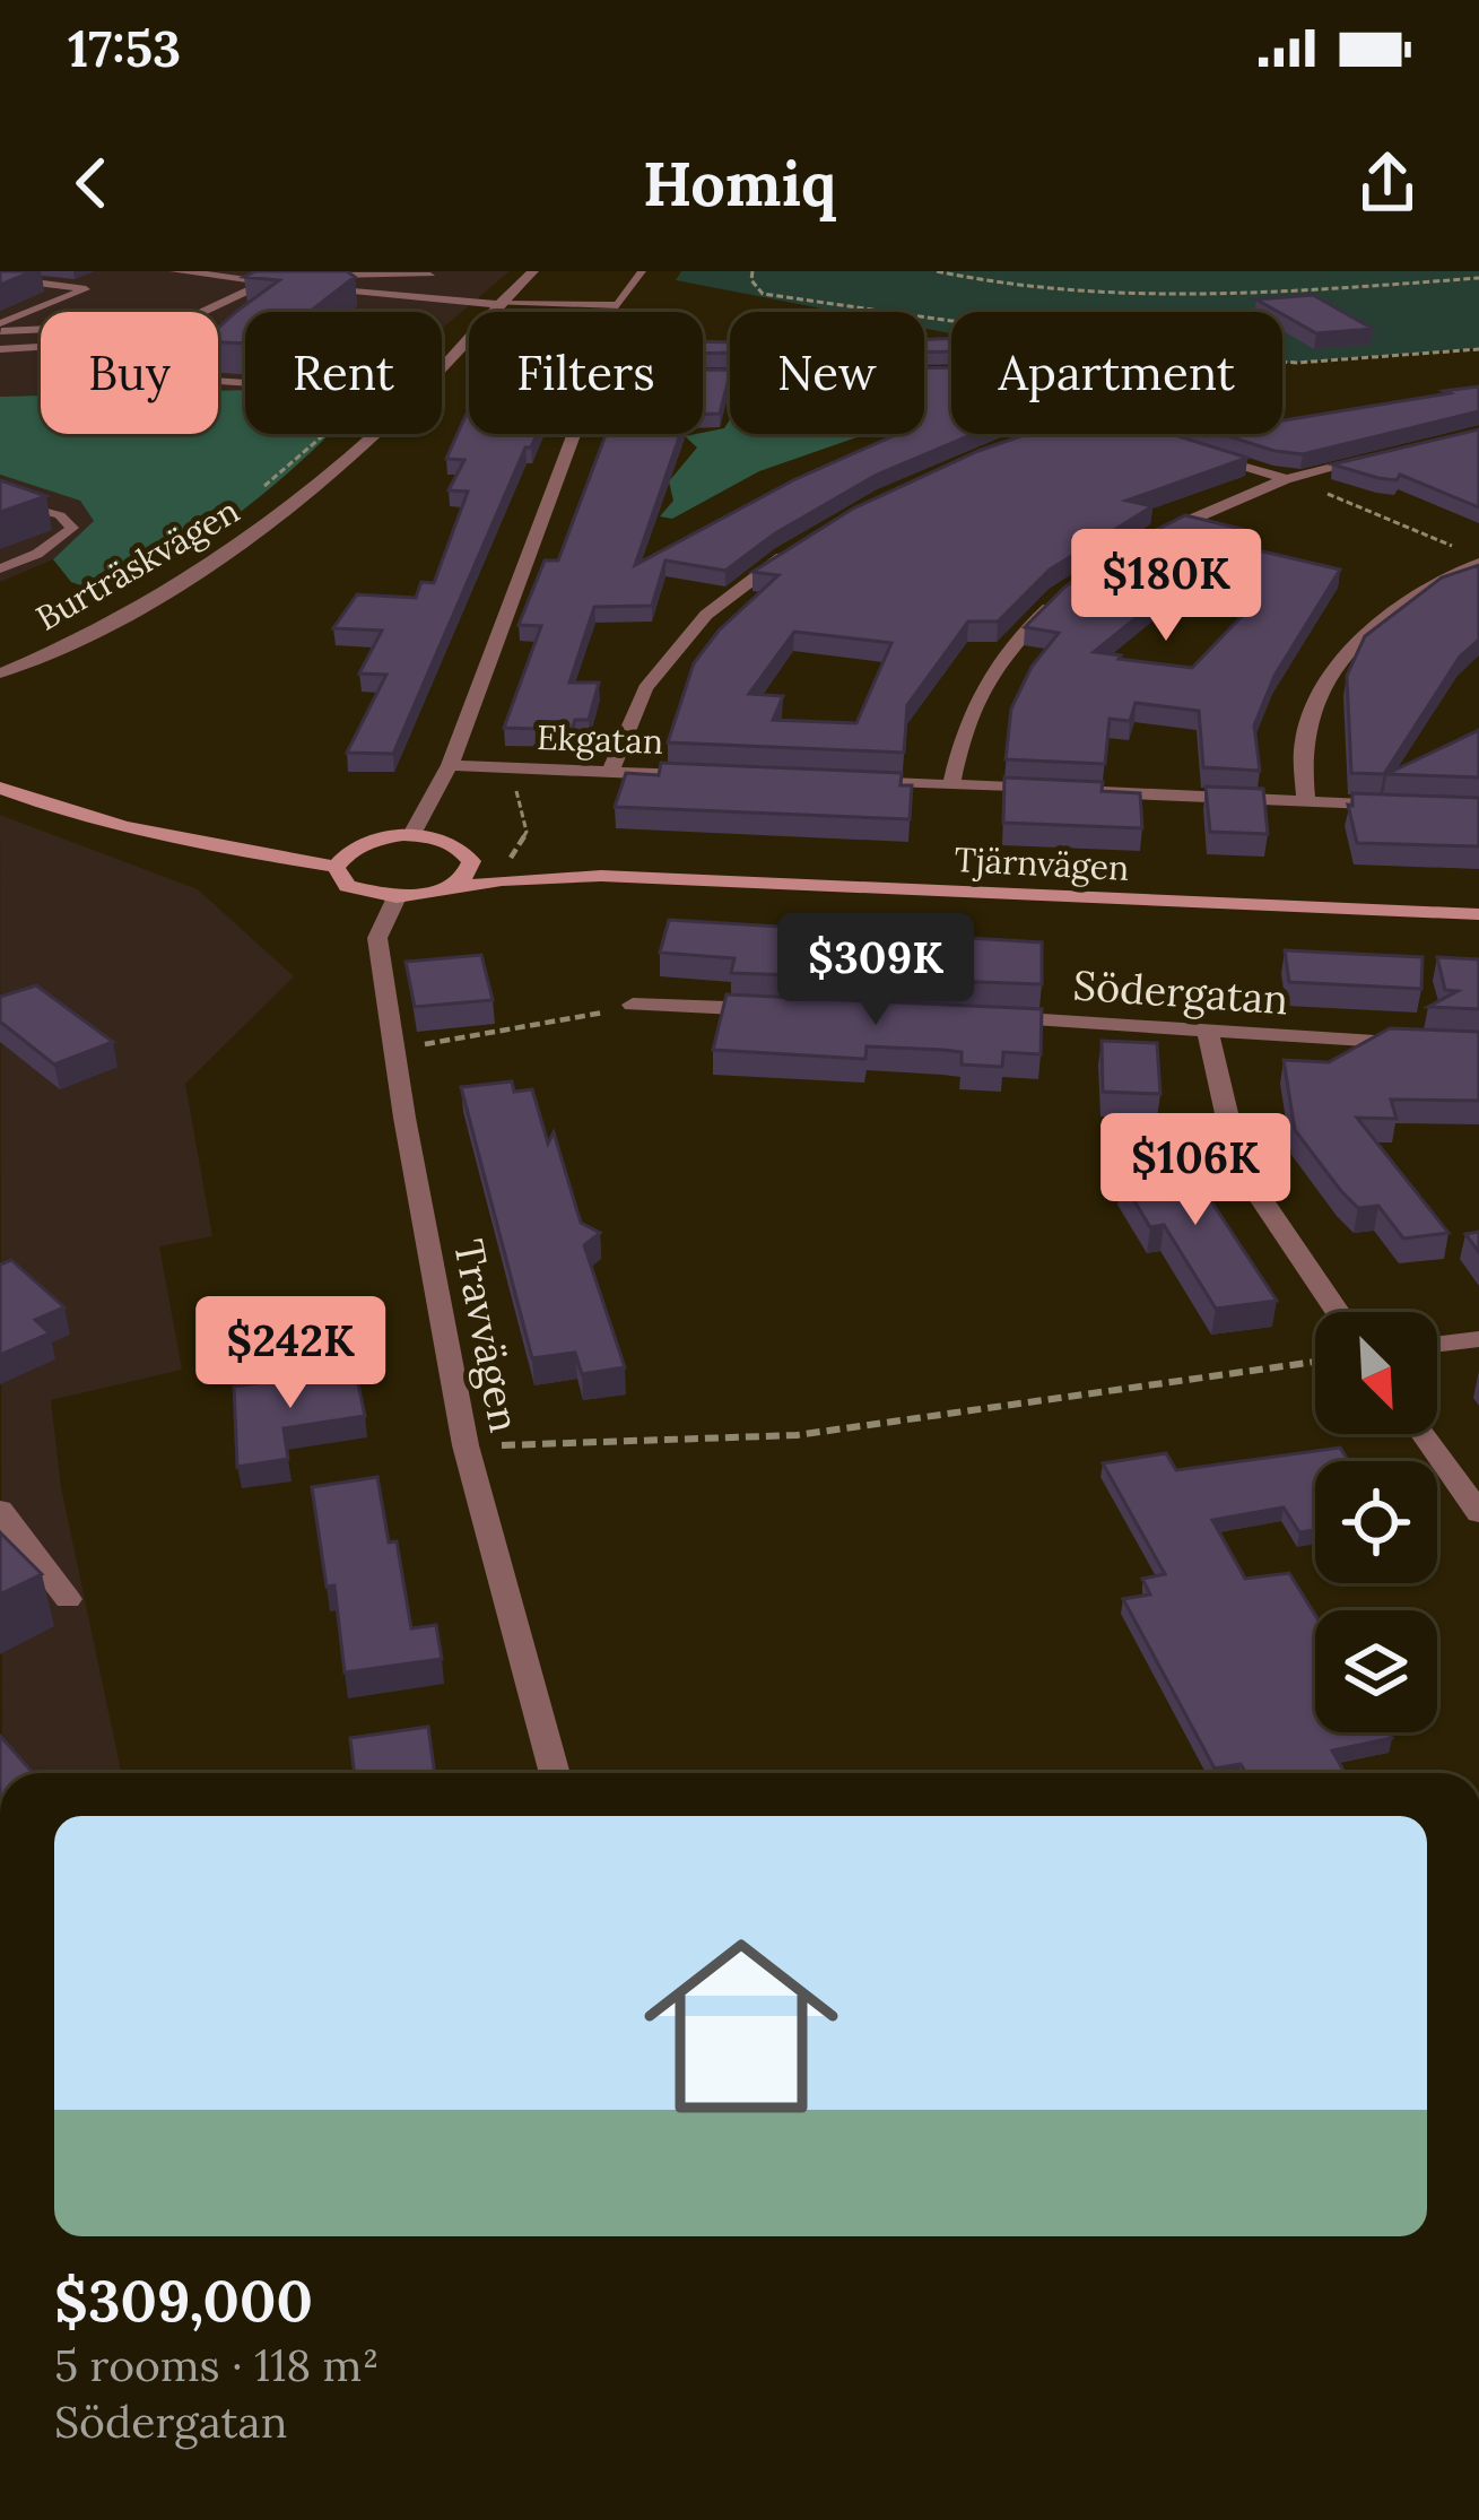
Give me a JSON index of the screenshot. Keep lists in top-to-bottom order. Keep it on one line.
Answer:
{"streets":{"street":["Burträskvägen","Ekgatan","Tjärnvägen","Södergatan","Travvägen"]},"crossings":[["Tjärnvägen","Travvägen"]],"north":"bottom right","page":{"status":"17:53","header":"Homiq","chip":["Buy","Rent","Filters","New","Apartment"],"price":["$180K","$309K","$106K","$242K"],"list":[{"name":"$309,000","note":"5 rooms · 118 m² · Södergatan"}]}}
